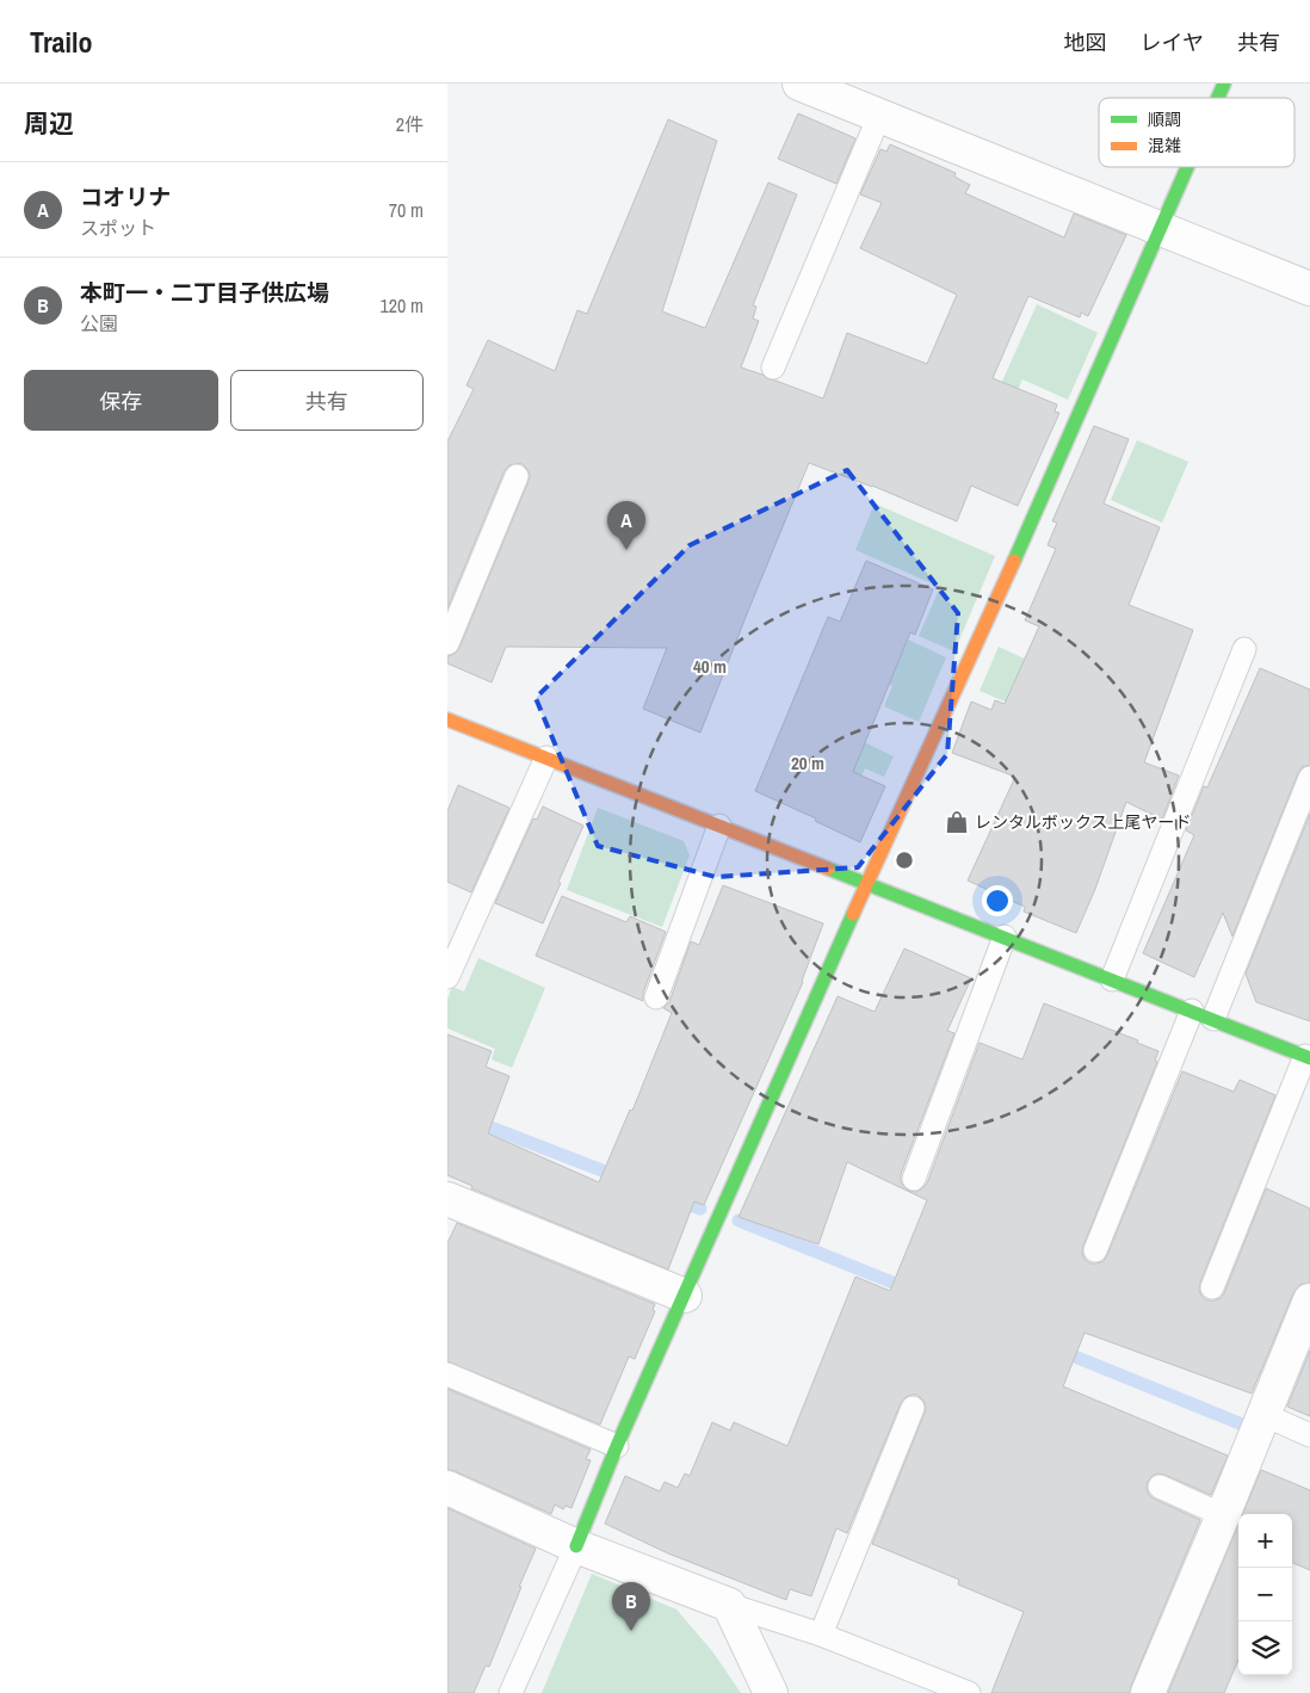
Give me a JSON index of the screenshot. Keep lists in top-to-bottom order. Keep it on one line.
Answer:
{"places":{"shop":["レンタルボックス上尾ヤード"]},"legend":["順調","混雑"],"page":{"header":"Trailo","nav":["地図","レイヤ","共有"],"heading":["周辺","2件"],"list":[{"mark":"A","name":"コオリナ","note":"スポット","value":"70 m"},{"mark":"B","name":"本町一・二丁目子供広場","note":"公園","value":"120 m"}],"buttons":["保存","共有"],"pins":["A","B"],"map_buttons":["+","−"]},"rings":["40 m","20 m"]}
